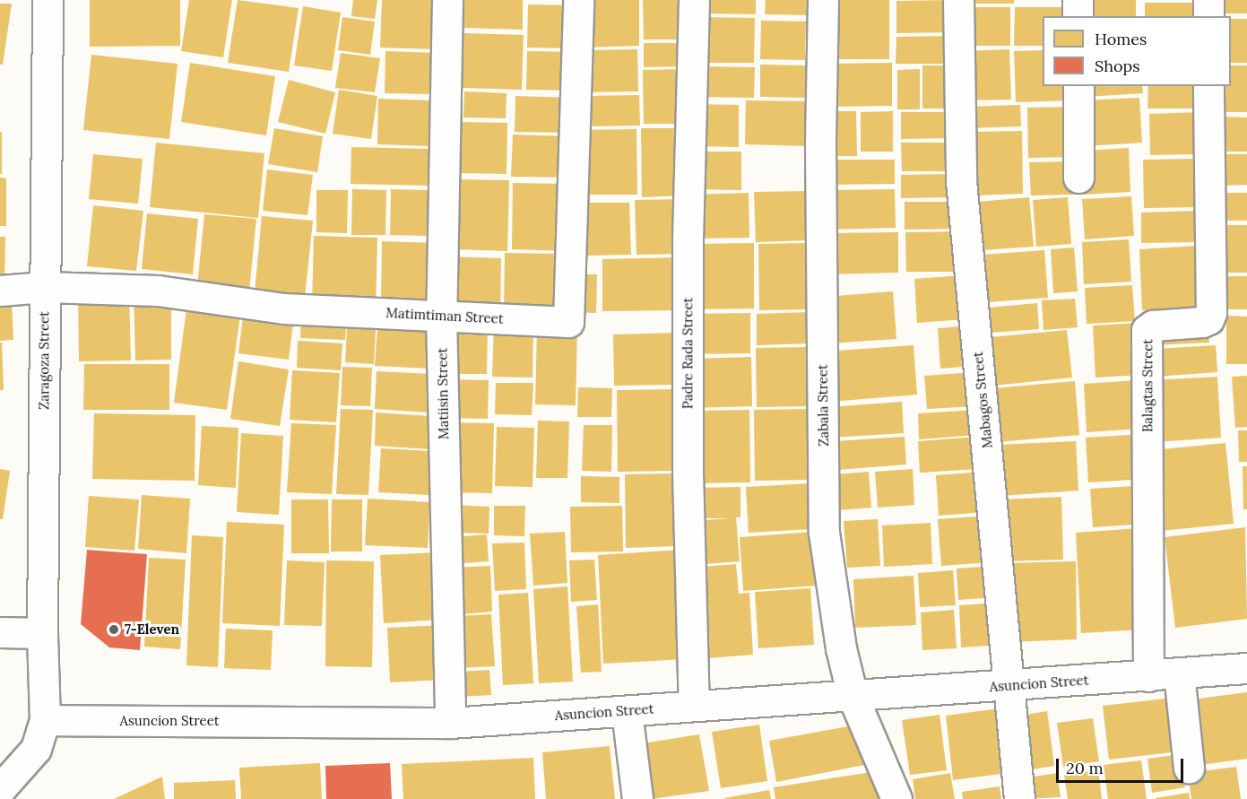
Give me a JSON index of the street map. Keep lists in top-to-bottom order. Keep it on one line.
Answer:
{"streets":{"street":["Matimtiman Street","Padre Rada Street","Zaragoza Street","Balagtas Street","Matiisin Street","Mabagos Street","Zabala Street","Asuncion Street"]},"crossings":[["Matimtiman Street","Zaragoza Street"],["Matimtiman Street","Matiisin Street"],["Padre Rada Street","Asuncion Street"],["Zaragoza Street","Asuncion Street"],["Balagtas Street","Asuncion Street"],["Matiisin Street","Asuncion Street"],["Mabagos Street","Asuncion Street"],["Zabala Street","Asuncion Street"]],"places":["7-Eleven"],"legend":["Homes","Shops"],"scale_bar":"20 m"}
